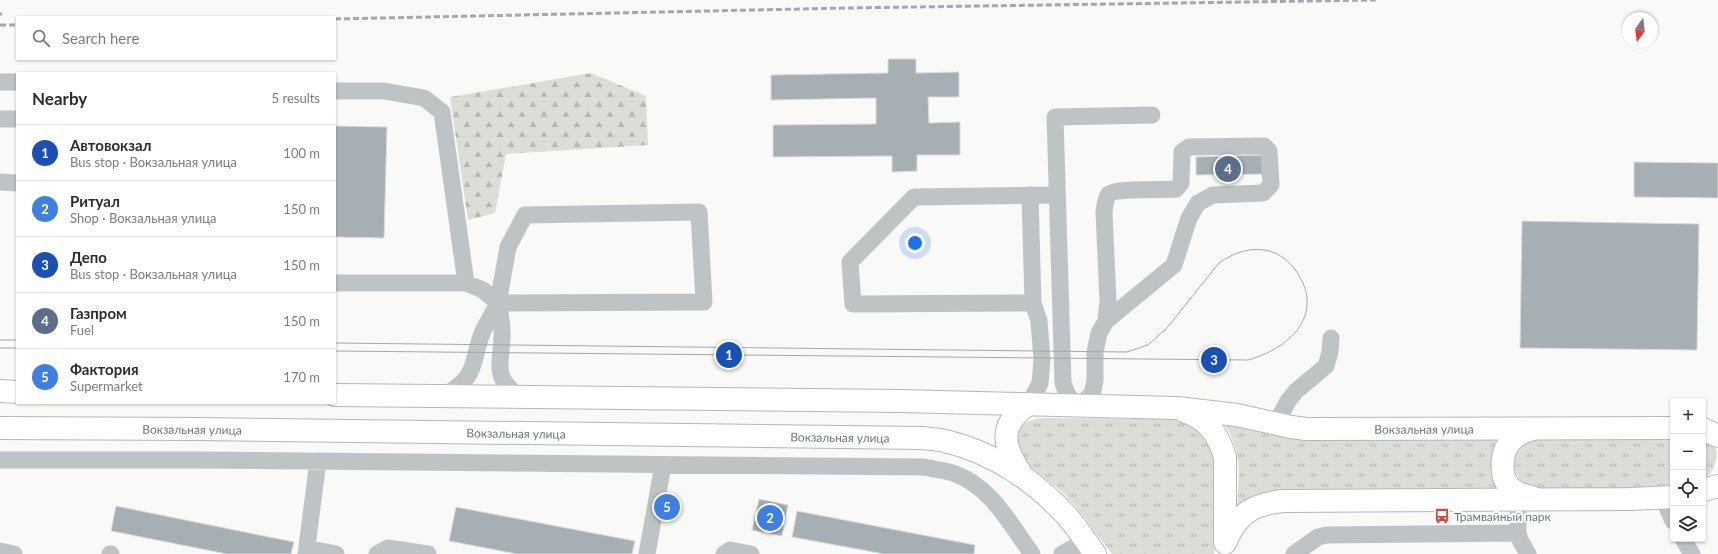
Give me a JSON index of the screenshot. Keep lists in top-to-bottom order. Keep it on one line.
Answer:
{"streets":{"main road":["Вокзальная улица"]},"places":{"bus stop":["Трамвайный парк"]},"north":"bottom","page":{"search":"Search here","heading":["Nearby","5 results"],"list":[{"mark":"1","name":"Автовокзал","note":"Bus stop · Вокзальная улица","value":"100 m"},{"mark":"2","name":"Ритуал","note":"Shop · Вокзальная улица","value":"150 m"},{"mark":"3","name":"Депо","note":"Bus stop · Вокзальная улица","value":"150 m"},{"mark":"4","name":"Газпром","note":"Fuel","value":"150 m"},{"mark":"5","name":"Фактория","note":"Supermarket","value":"170 m"}],"pins":["4","1","3","5","2"],"map_buttons":["+","−"]}}
